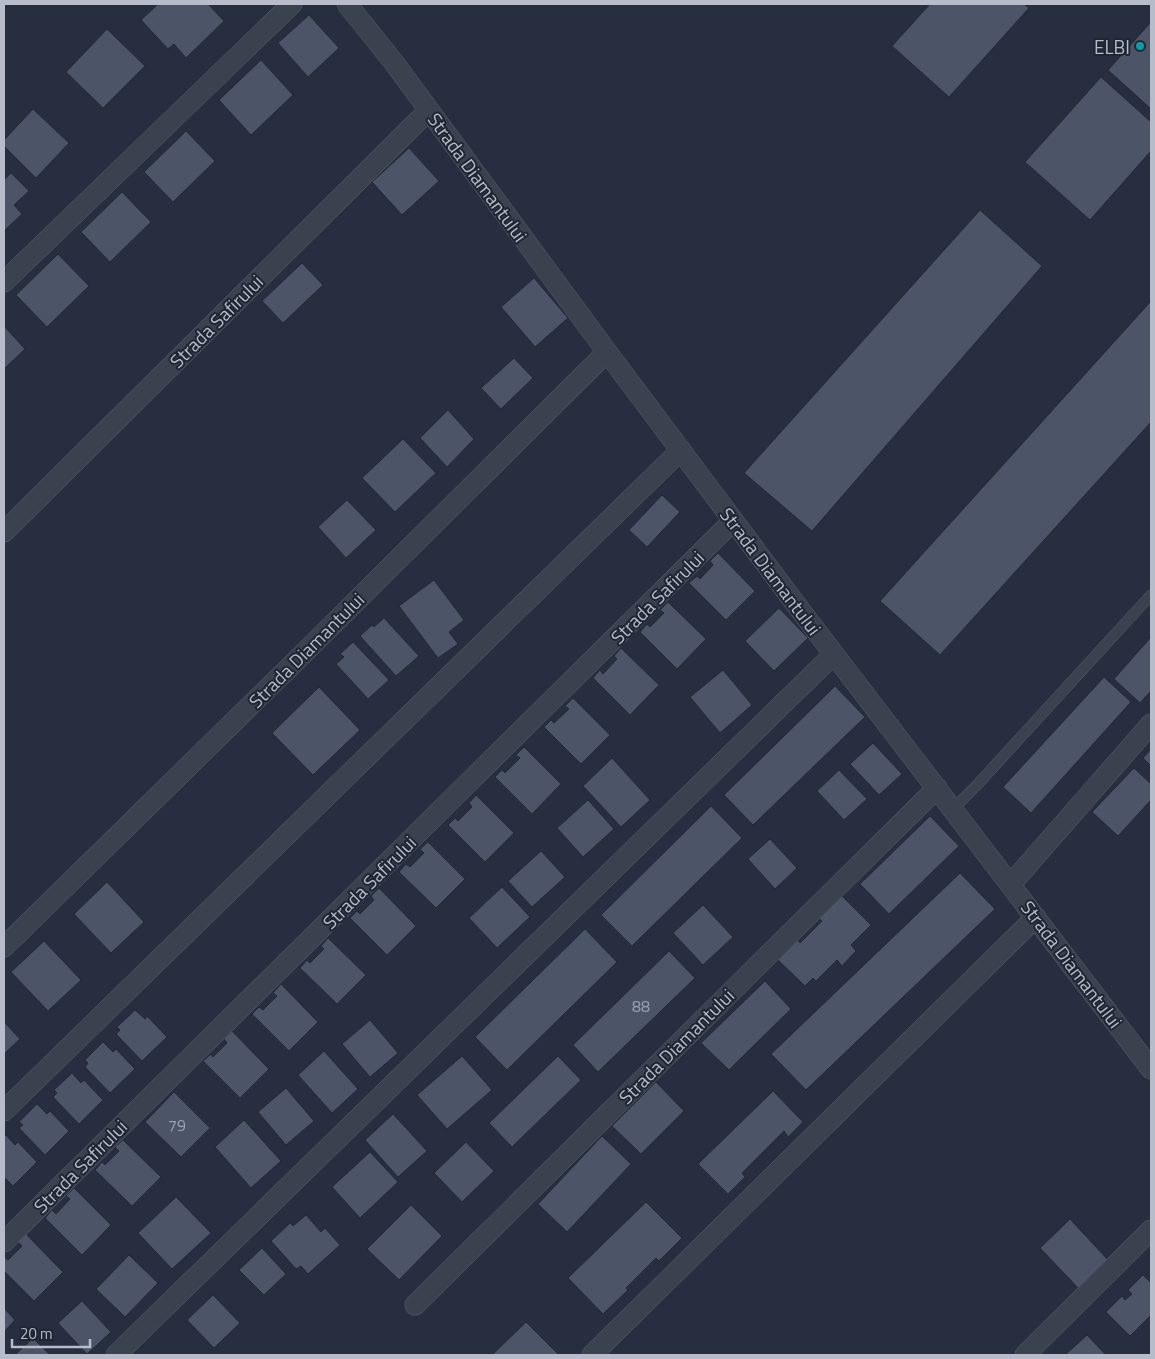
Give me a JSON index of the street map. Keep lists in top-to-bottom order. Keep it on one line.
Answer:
{"streets":{"street":["Strada Diamantului","Strada Safirului"]},"crossings":[["Strada Diamantului","Strada Safirului"]],"places":["ELBI"],"house_numbers":["88","79"],"scale_bar":"20 m"}
